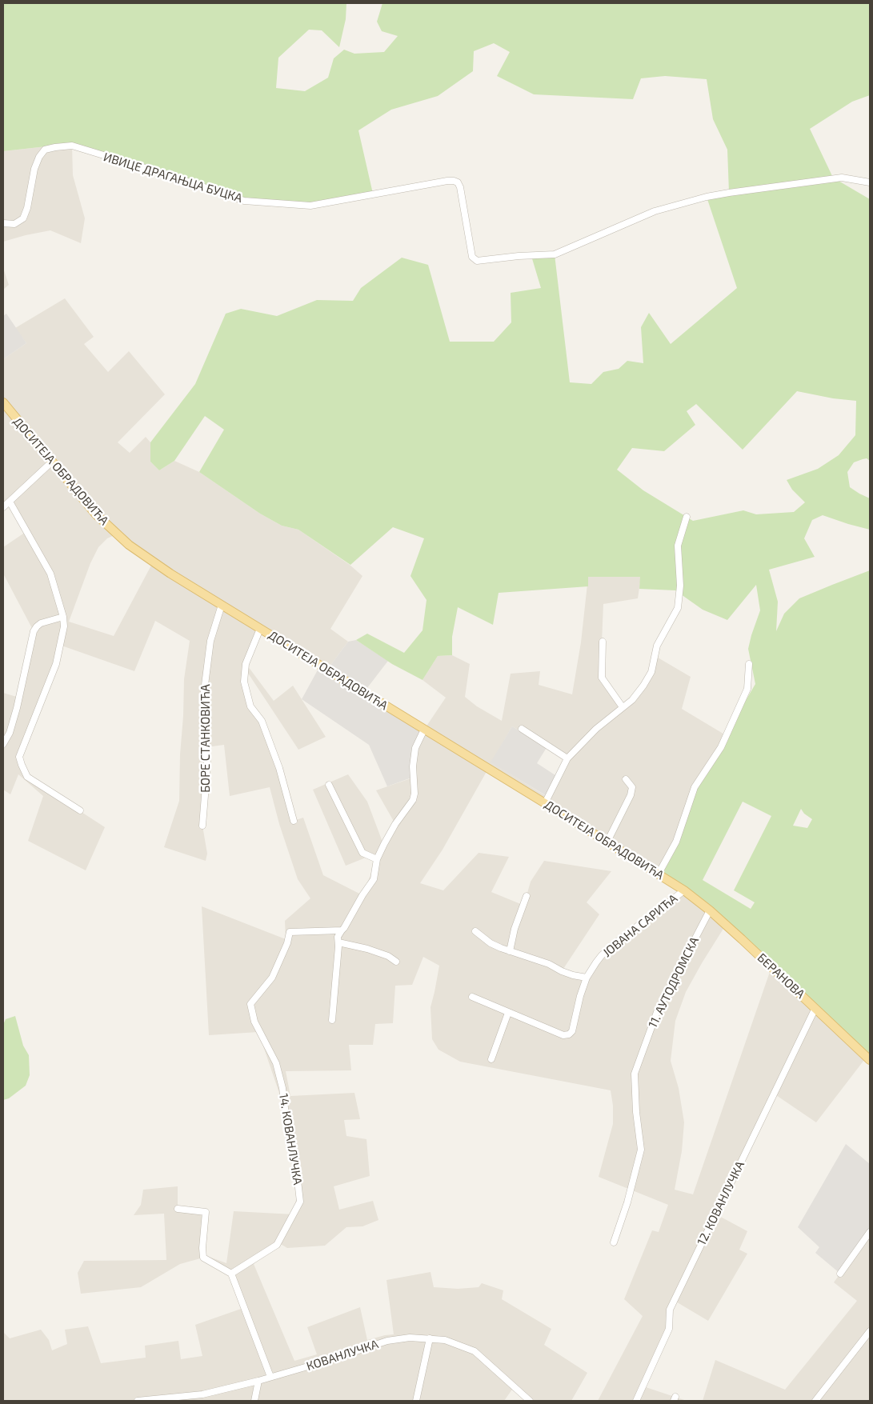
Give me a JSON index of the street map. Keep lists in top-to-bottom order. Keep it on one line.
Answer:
{"streets":{"main road":["ДОСИТЕЈА ОБРАДОВИЋА","БЕРАНОВА"],"street":["ИВИЦЕ ДРАГАЊЦА БУЦКА","БОРЕ СТАНКОВИЋА","ЈОВАНА САРИЋА","11. АУТОДРОМСКА","14. КОВАНЛУЧКА","12. КОВАНЛУЧКА","КОВАНЛУЧКА"]},"crossings":[["ДОСИТЕЈА ОБРАДОВИЋА","БОРЕ СТАНКОВИЋА"],["ДОСИТЕЈА ОБРАДОВИЋА","ЈОВАНА САРИЋА"],["ДОСИТЕЈА ОБРАДОВИЋА","БЕРАНОВА"],["ЈОВАНА САРИЋА","БЕРАНОВА"],["БЕРАНОВА","11. АУТОДРОМСКА"],["БЕРАНОВА","12. КОВАНЛУЧКА"]]}
